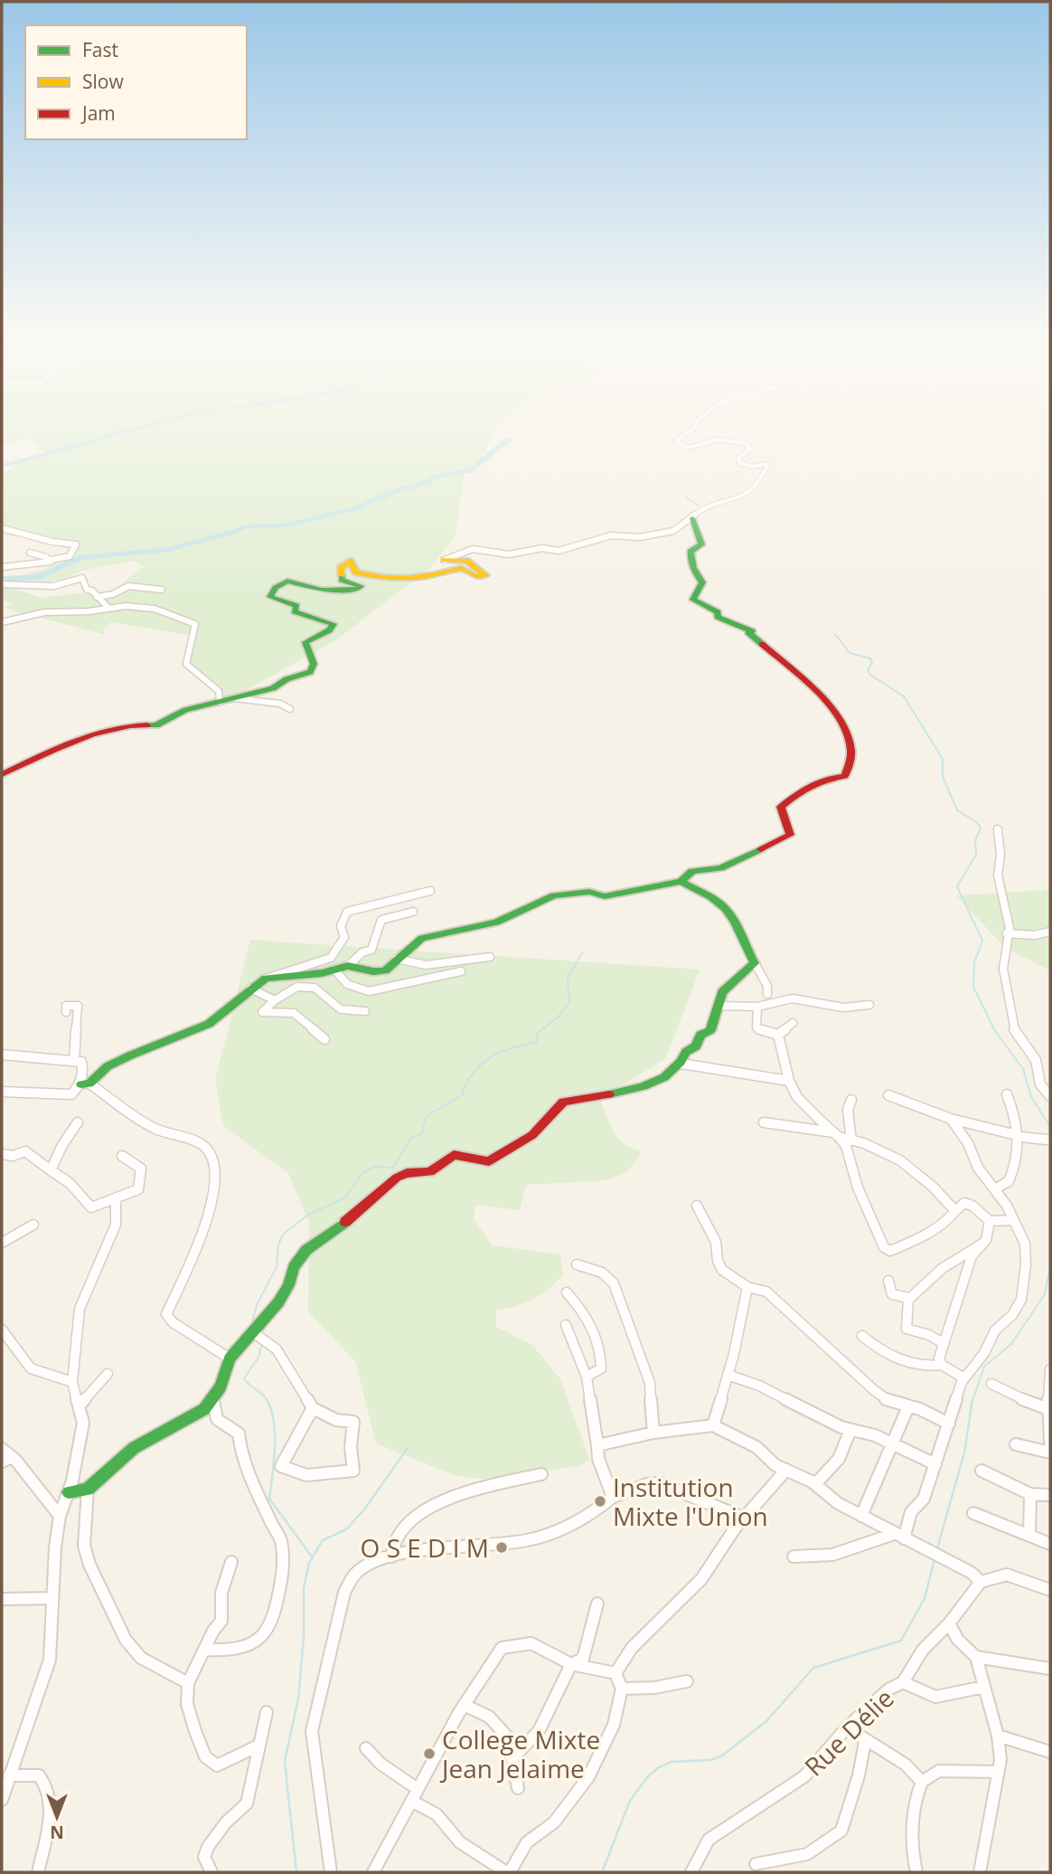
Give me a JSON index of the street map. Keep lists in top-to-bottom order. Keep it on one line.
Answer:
{"streets":{"street":["Rue Délie"]},"places":["Institution Mixte l'Union","O S E D I M","College Mixte Jean Jelaime"],"legend":["Fast","Slow","Jam"],"north":"bottom"}
